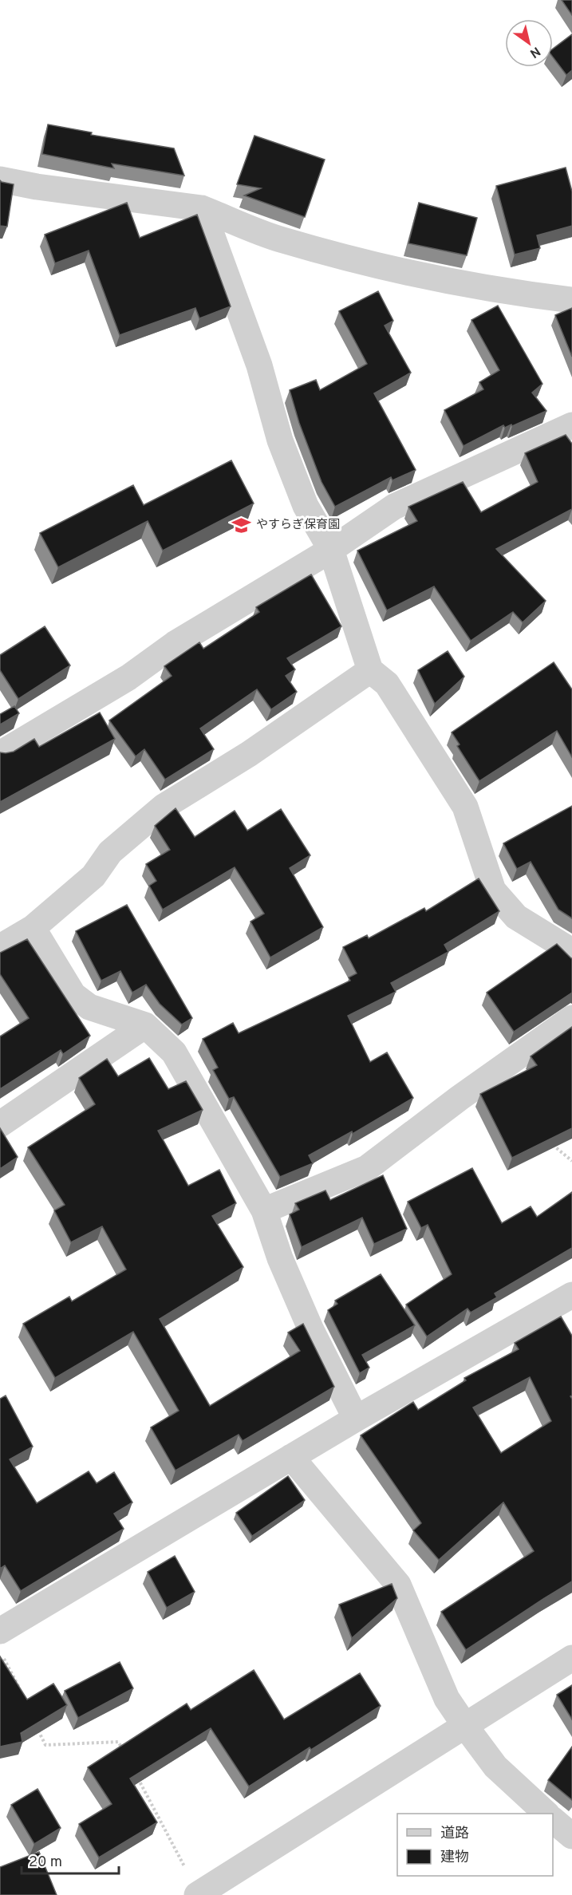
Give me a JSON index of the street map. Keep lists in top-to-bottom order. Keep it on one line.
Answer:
{"places":{"school or university":["やすらぎ保育園"]},"legend":["道路","建物"],"scale_bar":"20 m","north":"bottom right"}
